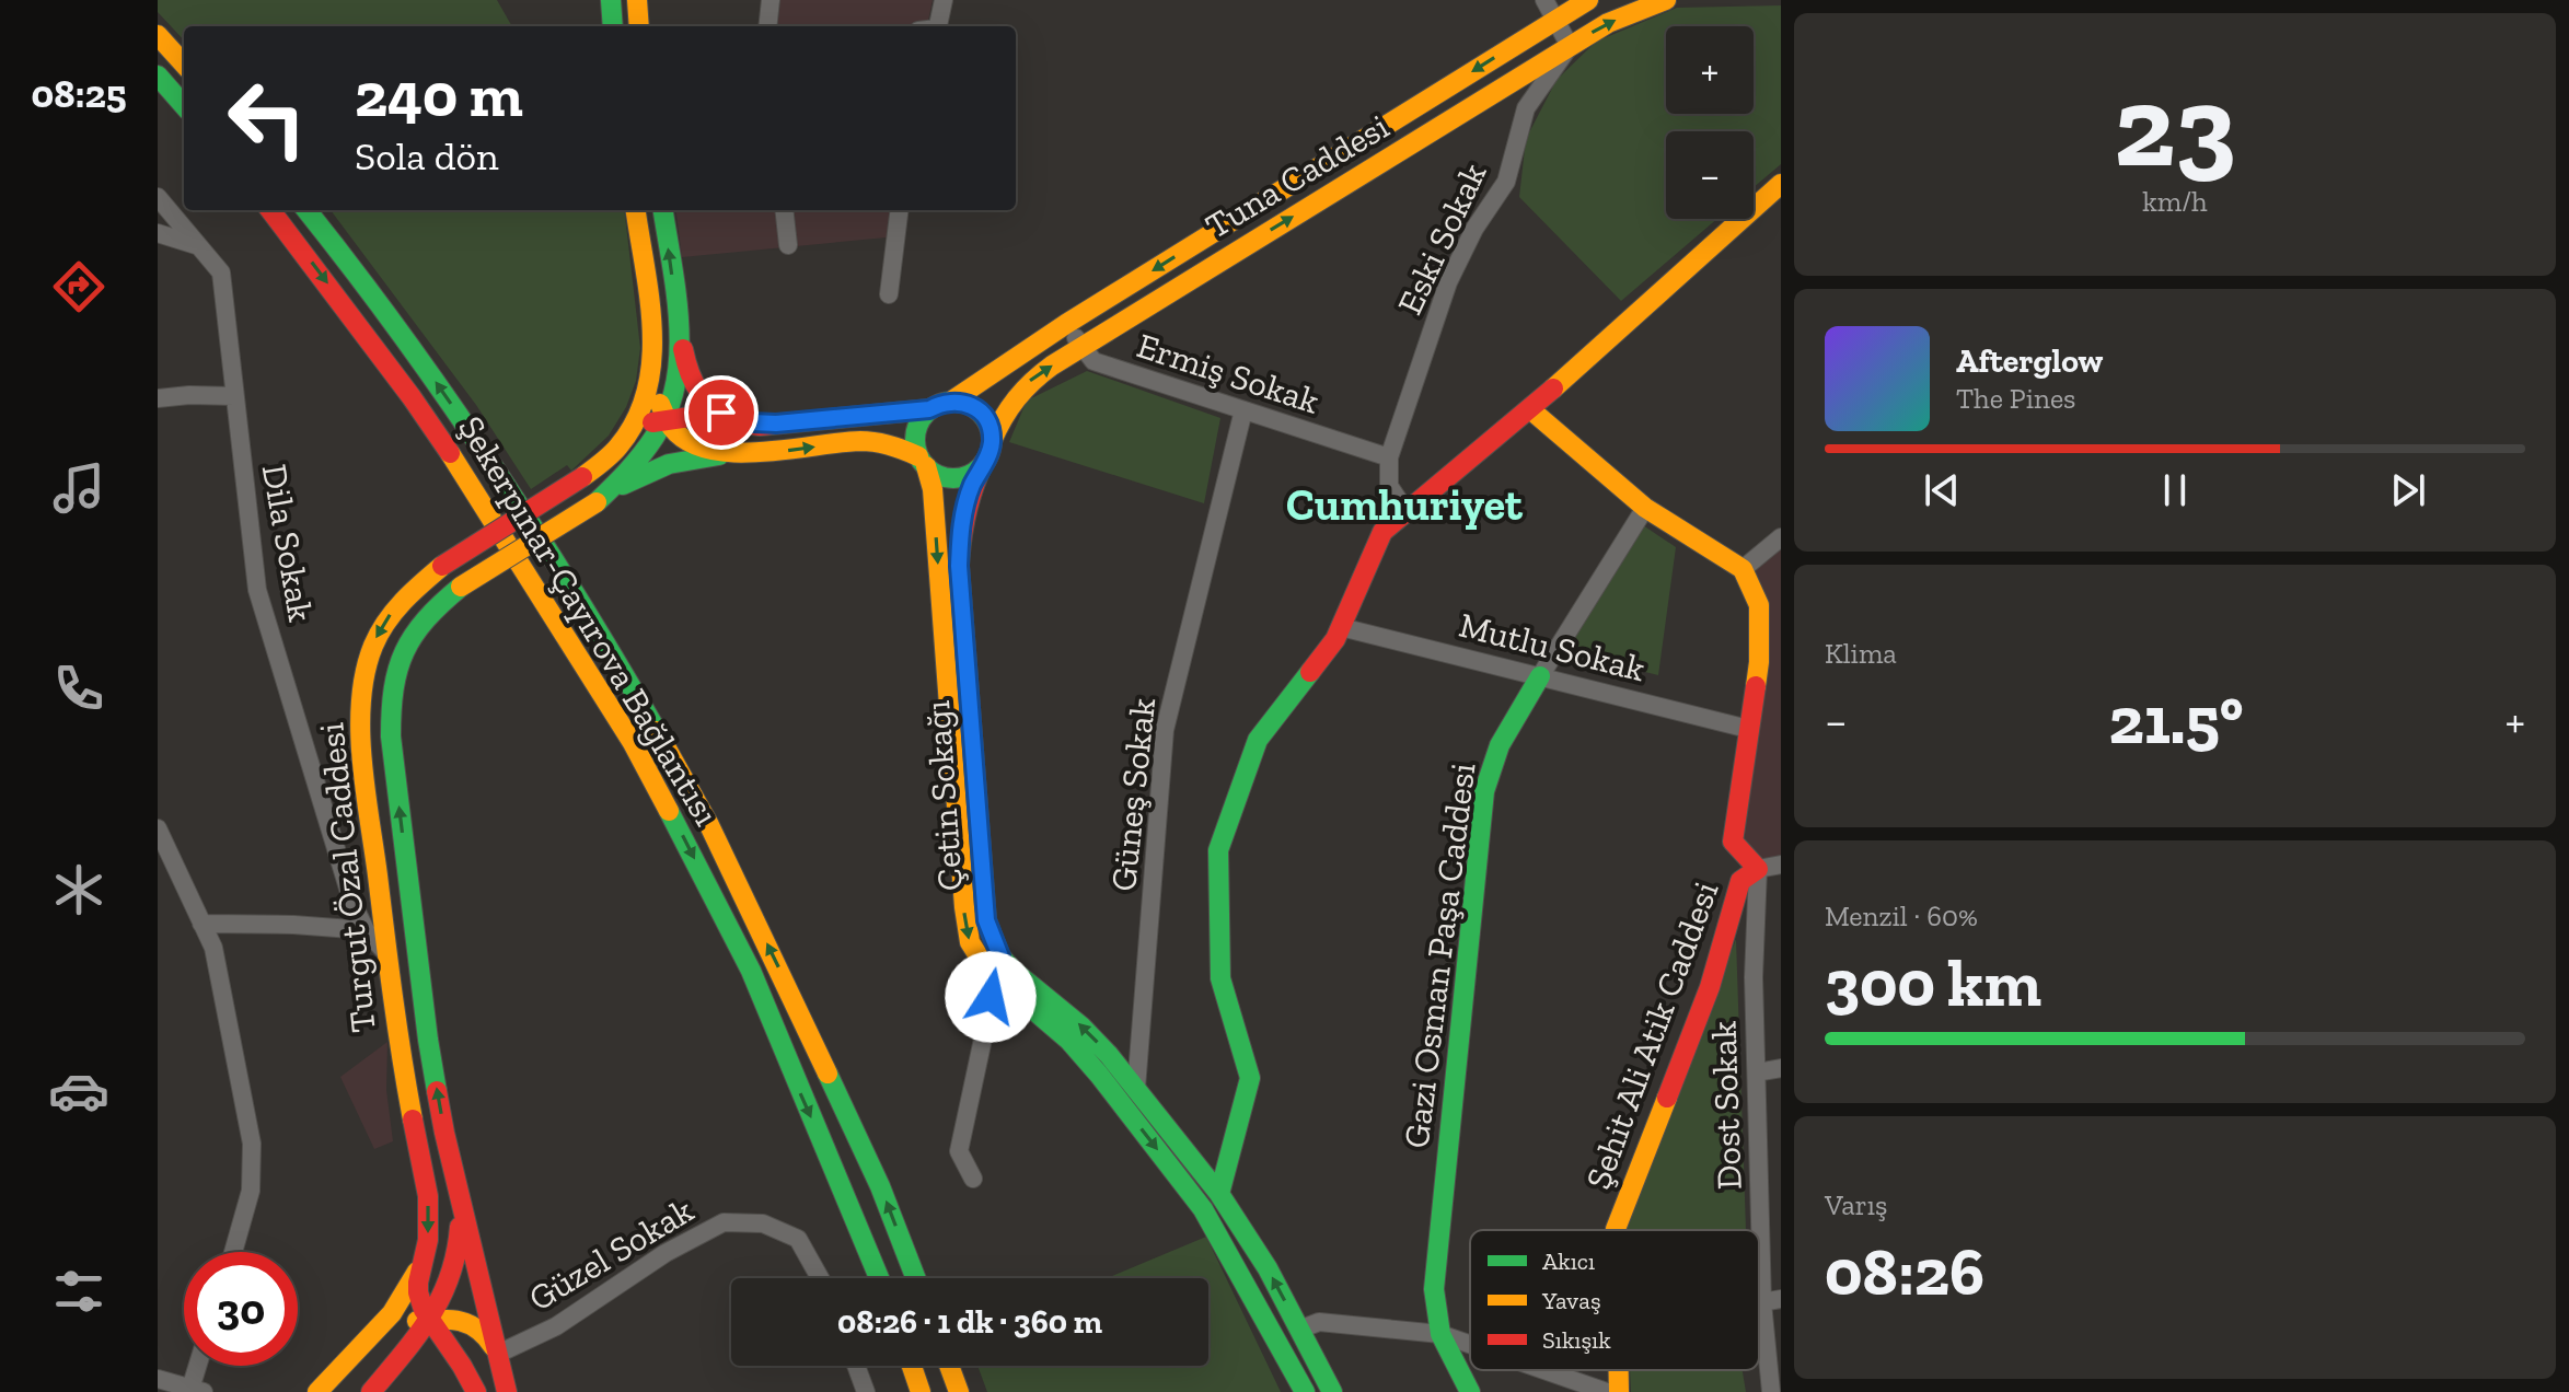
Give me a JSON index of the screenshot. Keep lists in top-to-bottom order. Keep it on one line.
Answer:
{"streets":{"main road":["Tuna Caddesi","Şekerpınar-Çayırova Bağlantısı","Çetin Sokağı","Turgut Özal Caddesi","Gazi Osman Paşa Caddesi","Şehit Ali Atik Caddesi"],"street":["Eski Sokak","Ermiş Sokak","Dila Sokak","Mutlu Sokak","Güneş Sokak","Dost Sokak","Güzel Sokak"]},"crossings":[["Tuna Caddesi","Eski Sokak"],["Tuna Caddesi","Ermiş Sokak"],["Tuna Caddesi","Çetin Sokağı"],["Eski Sokak","Ermiş Sokak"],["Ermiş Sokak","Güneş Sokak"],["Dila Sokak","Turgut Özal Caddesi"],["Mutlu Sokak","Gazi Osman Paşa Caddesi"],["Mutlu Sokak","Şehit Ali Atik Caddesi"],["Güneş Sokak","Çetin Sokağı"],["Turgut Özal Caddesi","Güzel Sokak"],["Şehit Ali Atik Caddesi","Dost Sokak"]],"districts":["Cumhuriyet"],"legend":["Akıcı","Yavaş","Sıkışık"],"page":{"tabs":"08:25","tile":[["23","km/h"],"Klima",["Menzil · 60%","300 km"],["Varış","08:26"]],"map_buttons":["+","−"],"turn":["240 m","Sola dön"],"song":["Afterglow","The Pines"],"heat":["−","21.5°","+"],"limit":"30","trip":"08:26 · 1 dk · 360 m"}}
